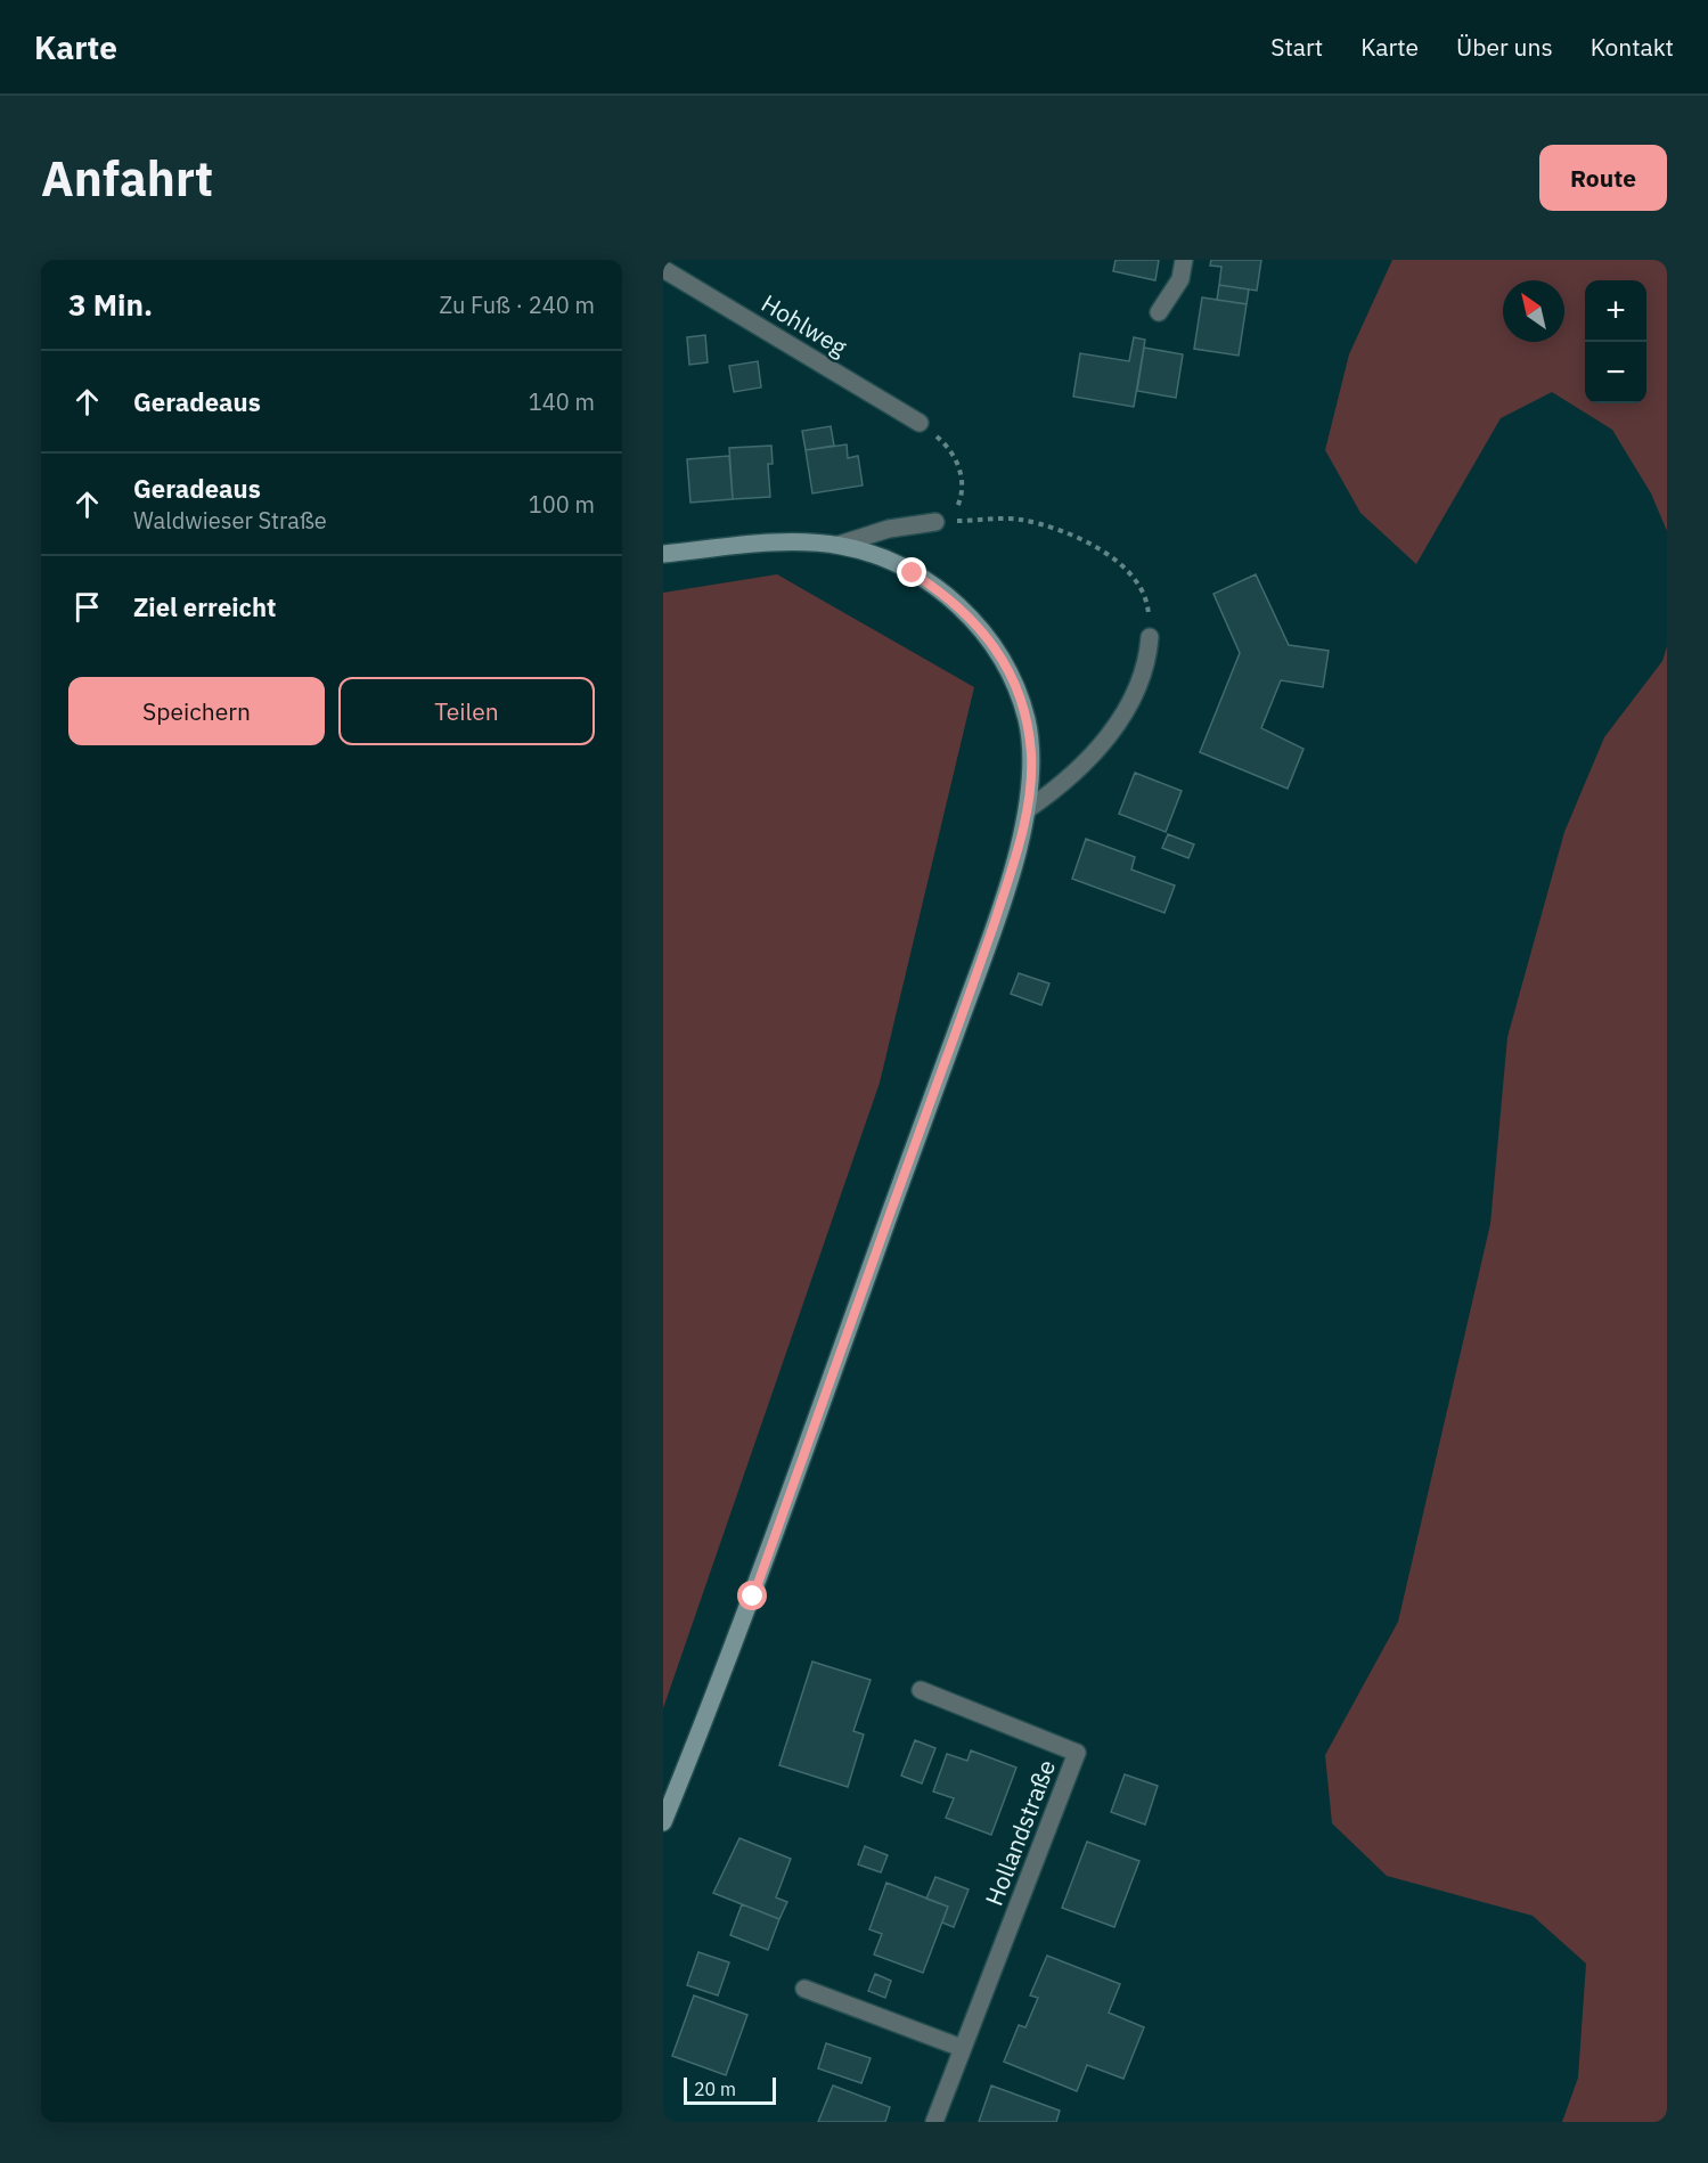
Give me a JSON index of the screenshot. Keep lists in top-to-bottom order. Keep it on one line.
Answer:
{"streets":{"street":["Hohlweg","Hollandstraße"]},"scale_bar":"20 m","north":"top left","page":{"header":"Karte","nav":["Start","Karte","Über uns","Kontakt"],"buttons":["Route",["Speichern","Teilen"]],"title":"Anfahrt","heading":["3 Min.","Zu Fuß · 240 m"],"map_buttons":["+","−"],"list":[["Geradeaus","140 m"],["Geradeaus","Waldwieser Straße","100 m"],"Ziel erreicht"],"scale":"20 m"}}
